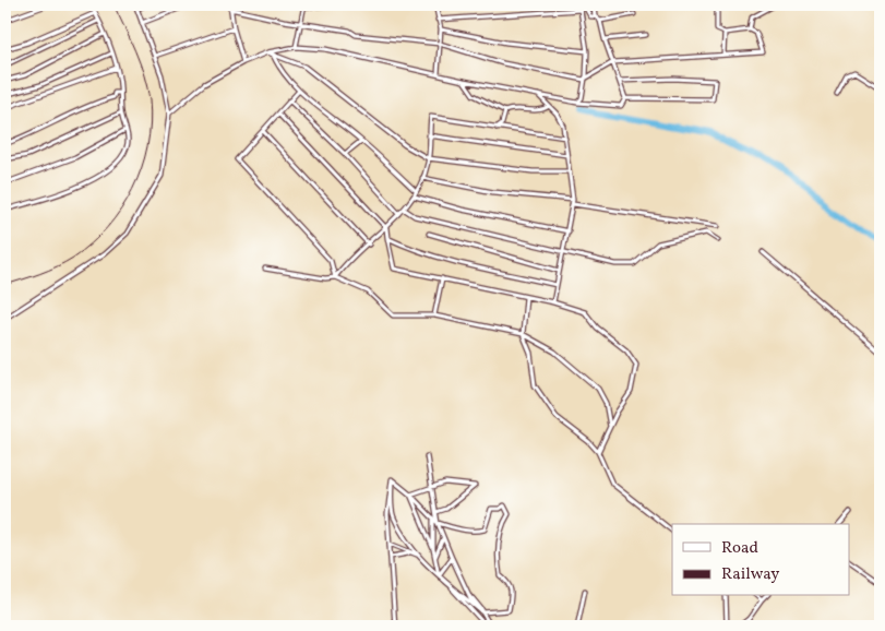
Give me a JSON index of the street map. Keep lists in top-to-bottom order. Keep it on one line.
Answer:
{"legend":["Road","Railway"]}
